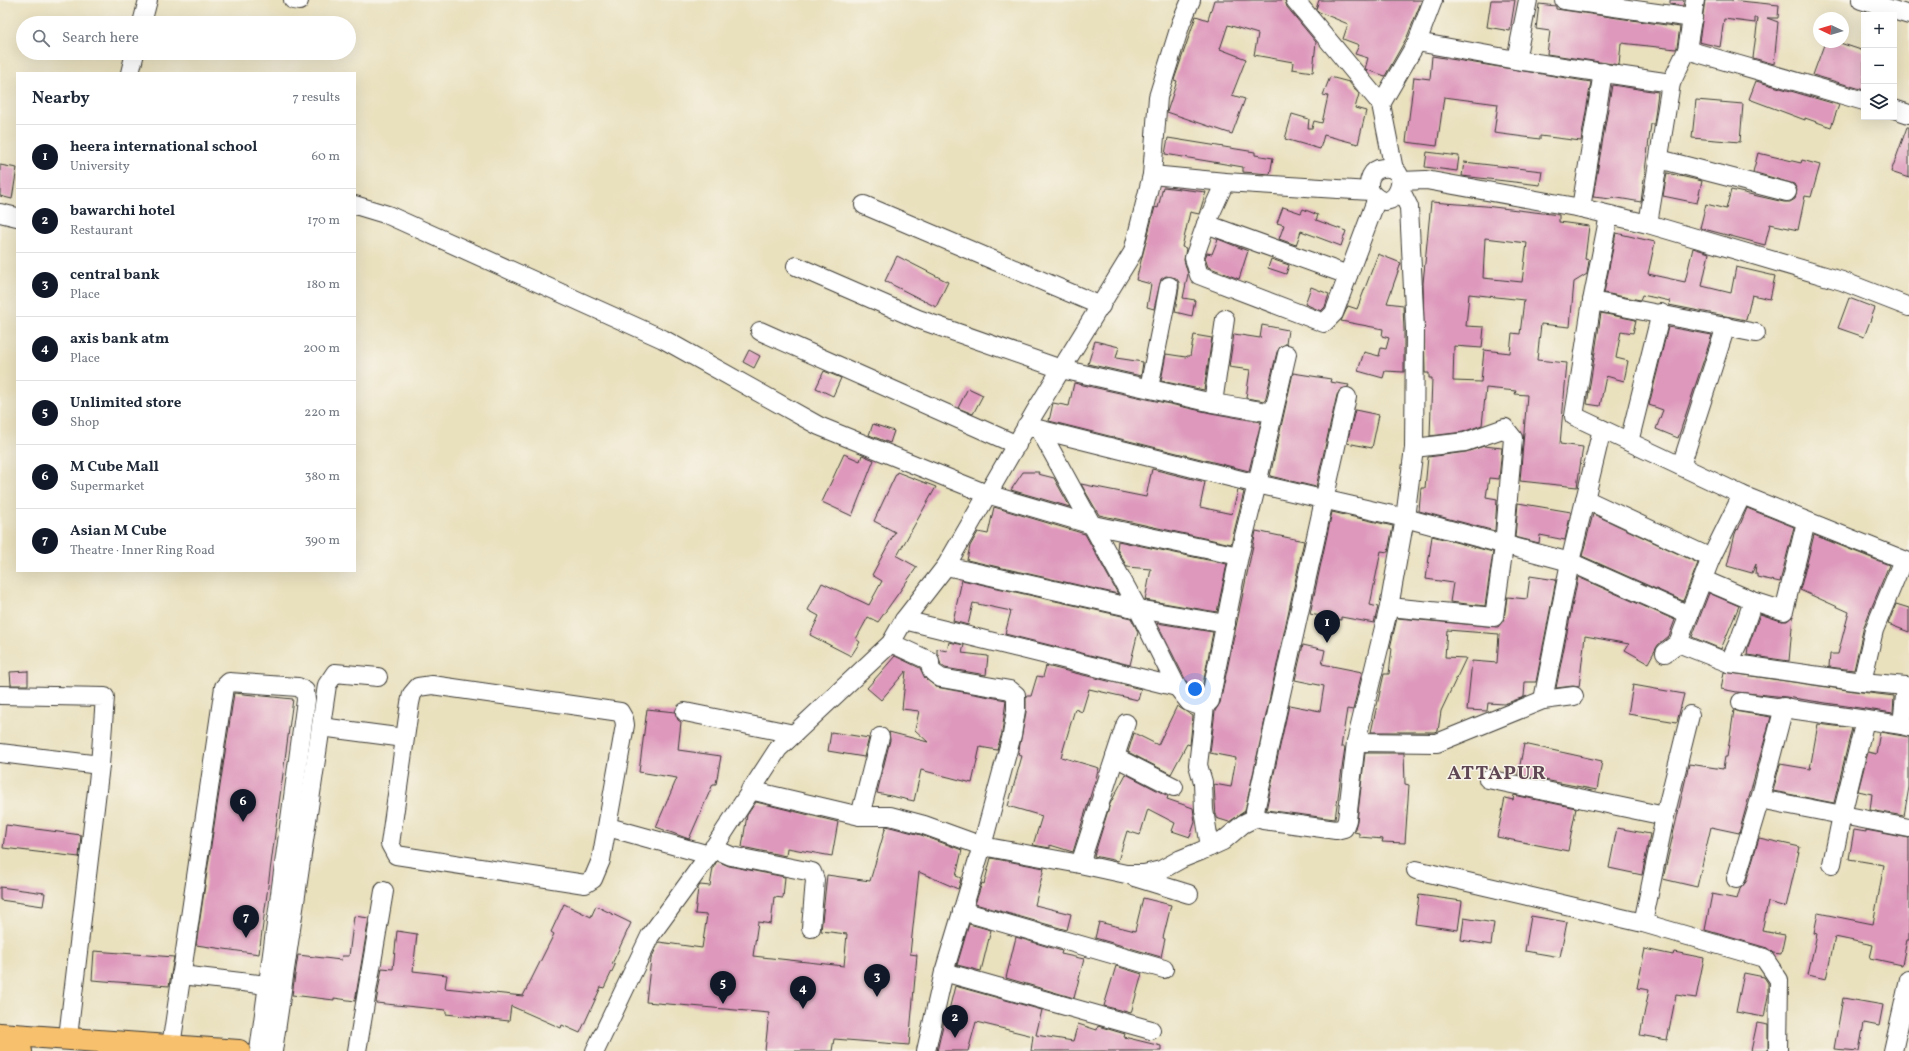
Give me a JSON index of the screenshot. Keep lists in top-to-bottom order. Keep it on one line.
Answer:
{"districts":["ATTAPUR"],"north":"left","page":{"map_buttons":["+","−"],"search":"Search here","heading":["Nearby","7 results"],"list":[{"mark":"1","name":"heera international school","note":"University","value":"60 m"},{"mark":"2","name":"bawarchi hotel","note":"Restaurant","value":"170 m"},{"mark":"3","name":"central bank","note":"Place","value":"180 m"},{"mark":"4","name":"axis bank atm","note":"Place","value":"200 m"},{"mark":"5","name":"Unlimited store","note":"Shop","value":"220 m"},{"mark":"6","name":"M Cube Mall","note":"Supermarket","value":"380 m"},{"mark":"7","name":"Asian M Cube","note":"Theatre · Inner Ring Road","value":"390 m"}],"pins":["1","6","7","3","5","4","2"]}}
